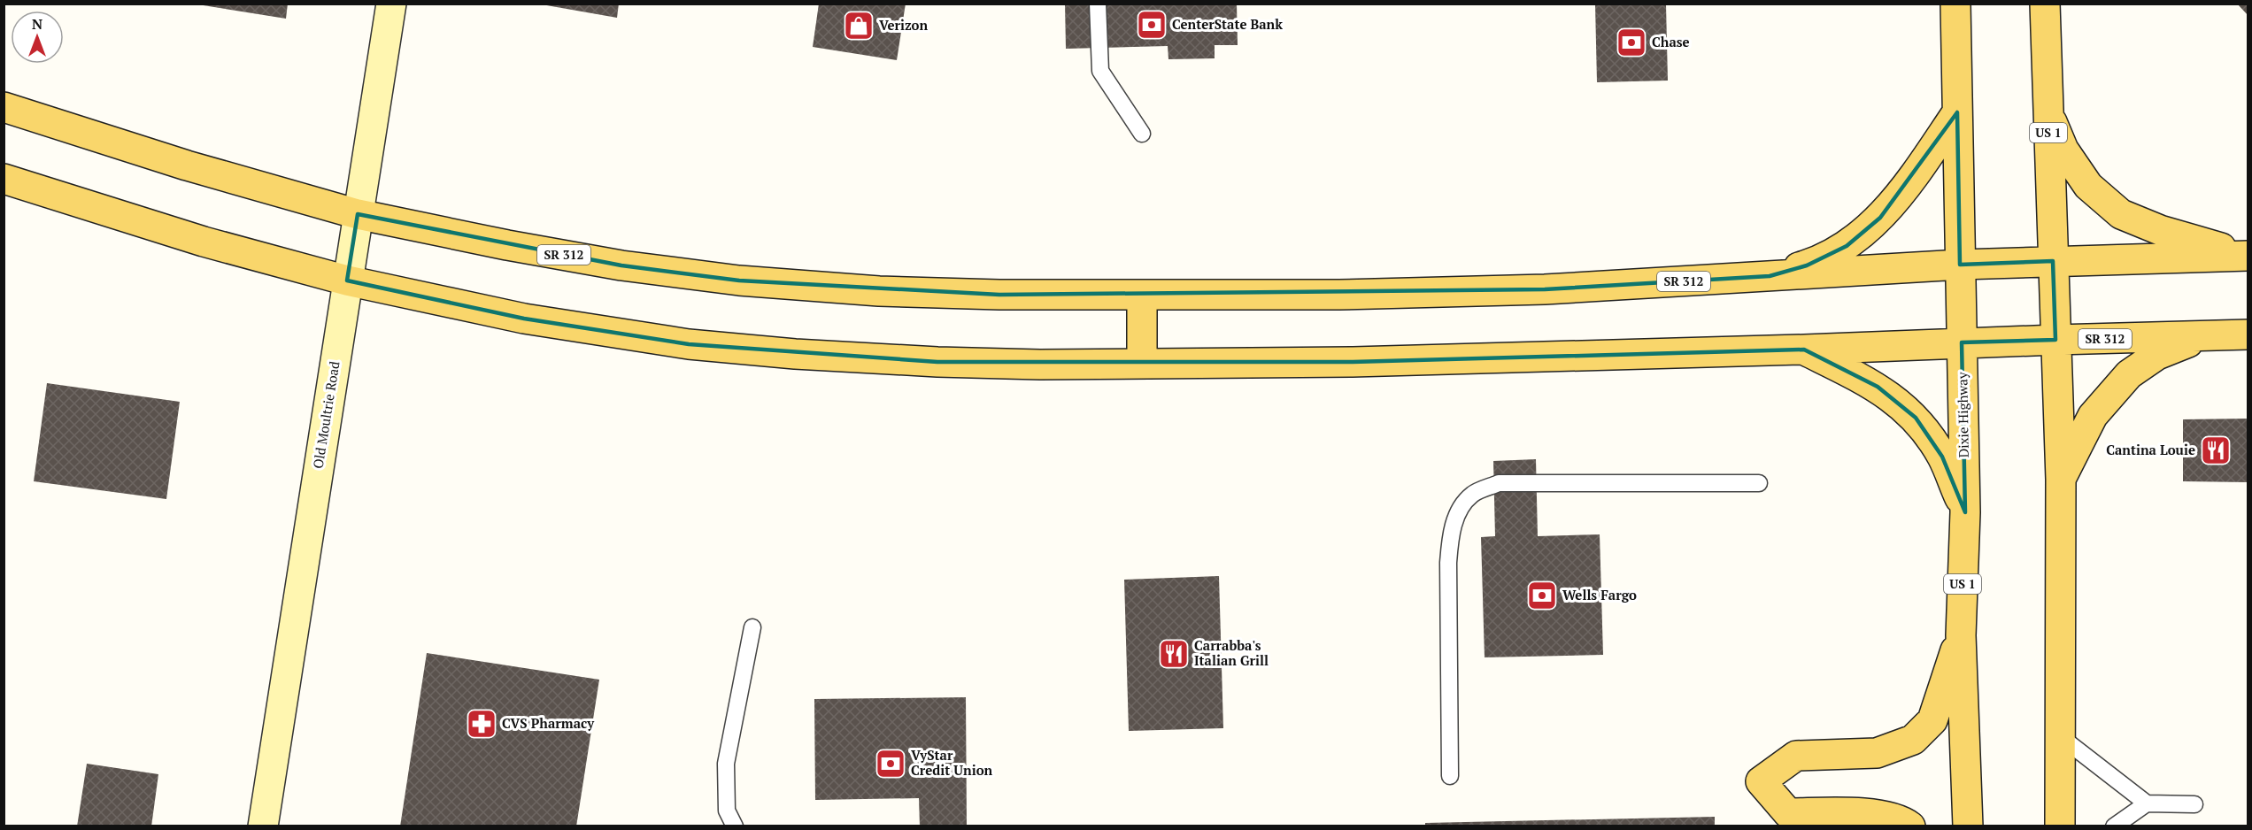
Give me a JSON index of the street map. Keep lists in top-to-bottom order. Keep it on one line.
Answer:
{"streets":{"main road":["US 1","SR 312","Old Moultrie Road","Dixie Highway"]},"crossings":[["US 1","SR 312"],["SR 312","Old Moultrie Road"],["SR 312","Dixie Highway"]],"places":{"bank":["CenterState Bank","Chase","Wells Fargo","VyStar Credit Union"],"shop":["Verizon"],"restaurant":["Cantina Louie","Carrabba's Italian Grill"],"pharmacy":["CVS Pharmacy"]},"north":"top"}
